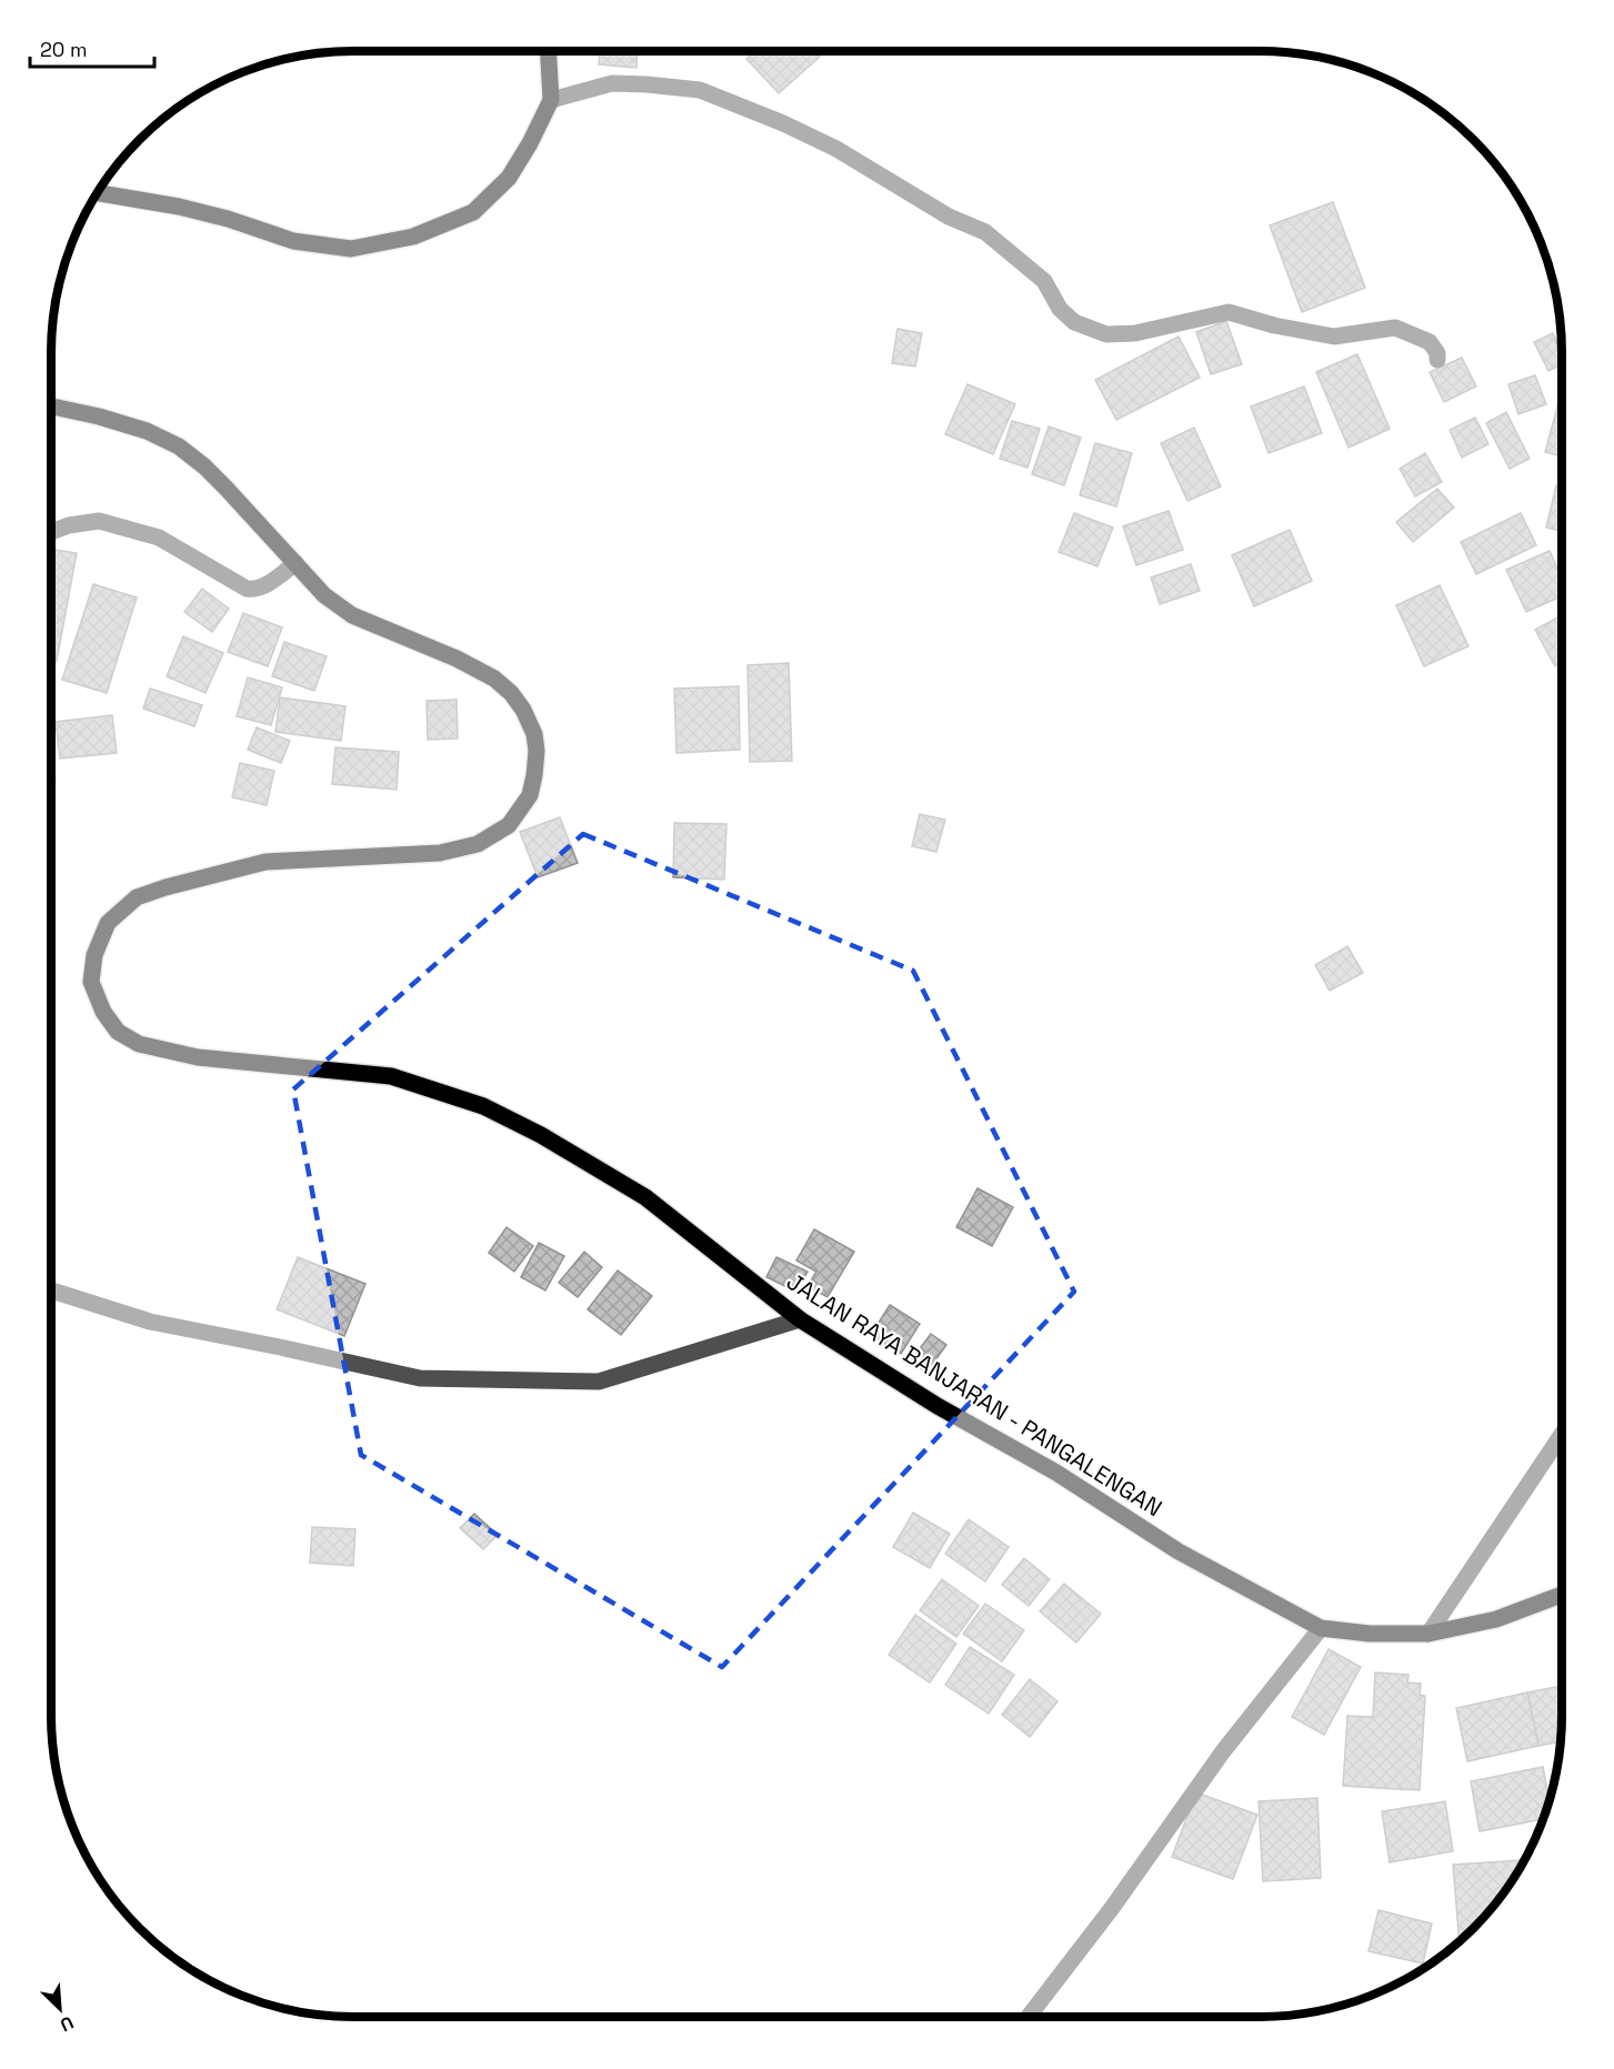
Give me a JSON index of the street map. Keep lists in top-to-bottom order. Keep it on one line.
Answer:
{"streets":{"main road":["JALAN RAYA BANJARAN - PANGALENGAN"]},"scale_bar":"20 m","north":"bottom right"}
